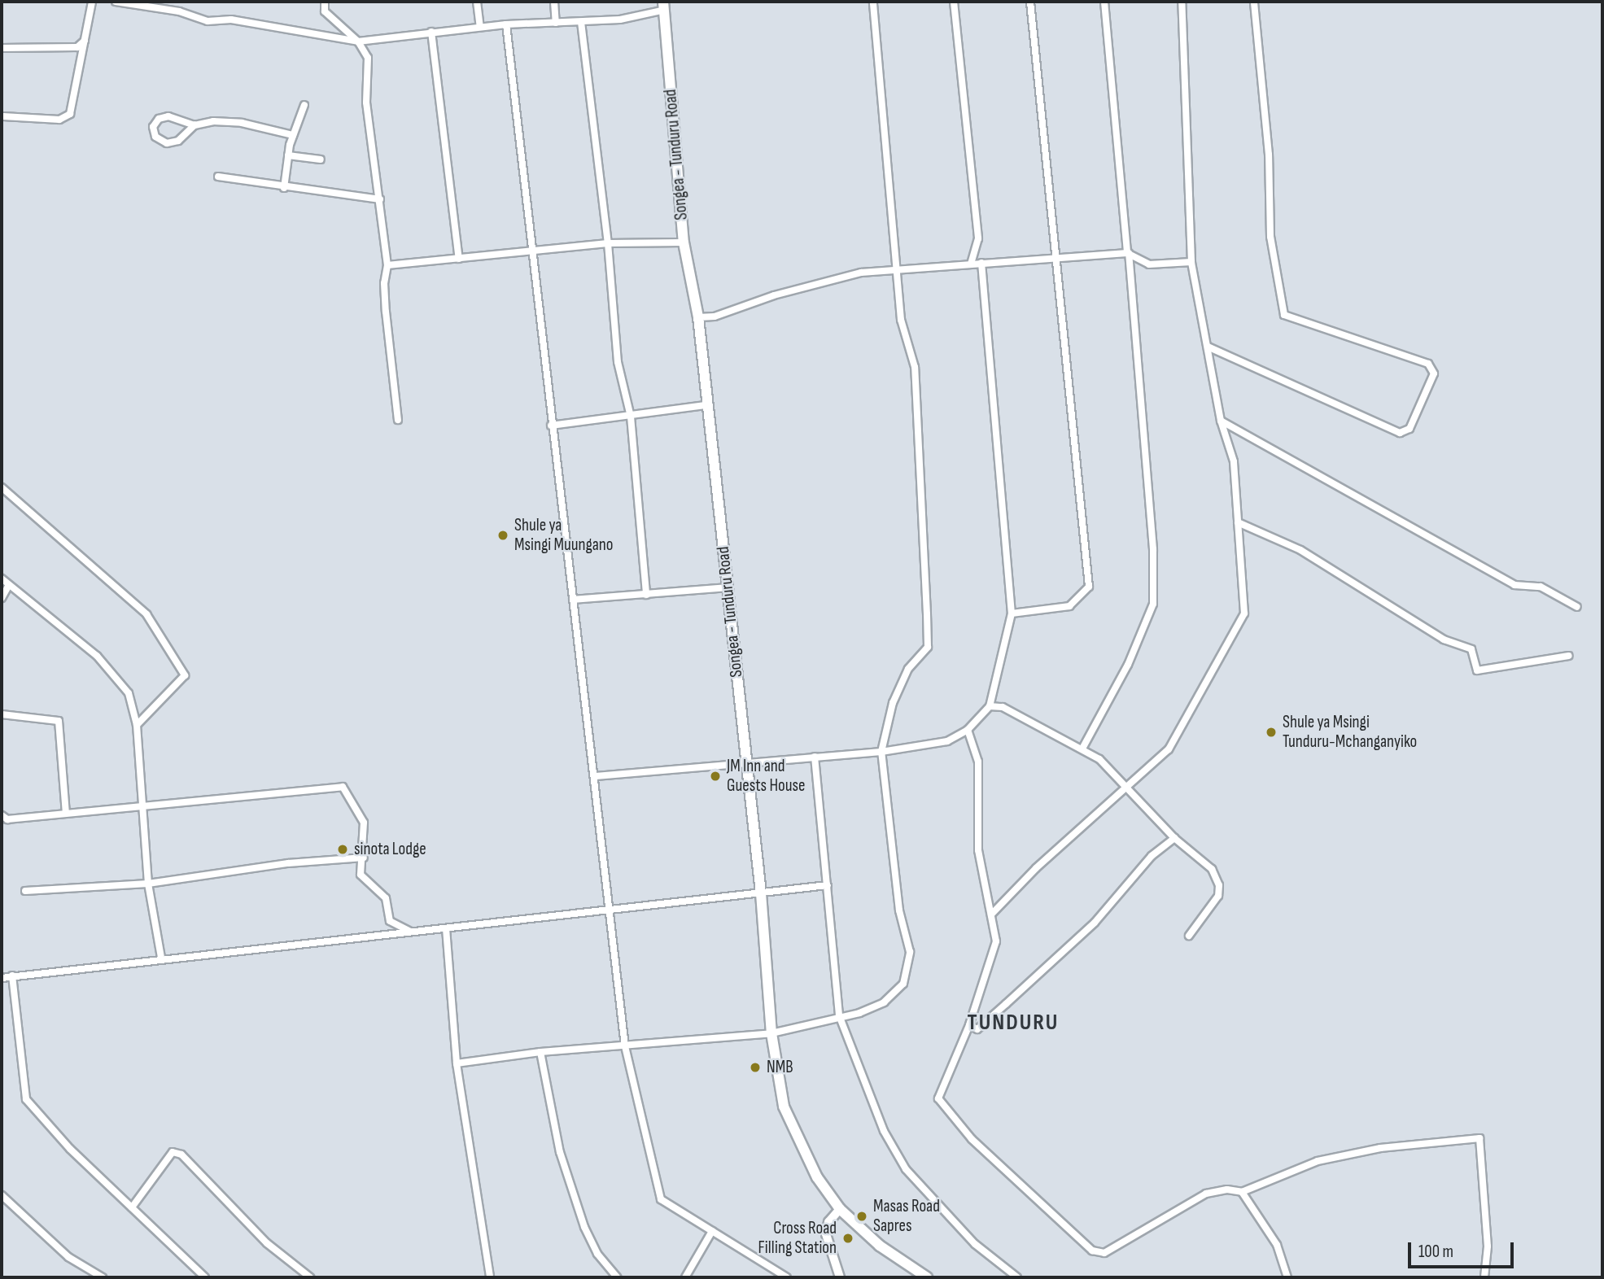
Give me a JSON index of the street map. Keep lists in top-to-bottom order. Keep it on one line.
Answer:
{"streets":{"highway":["Songea - Tunduru Road"]},"districts":["TUNDURU"],"places":["Shule ya Msingi Muungano","Shule ya Msingi Tunduru-Mchanganyiko","JM Inn and Guests House","sinota Lodge","NMB","Masas Road Sapres","Cross Road Filling Station"],"scale_bar":"100 m"}
